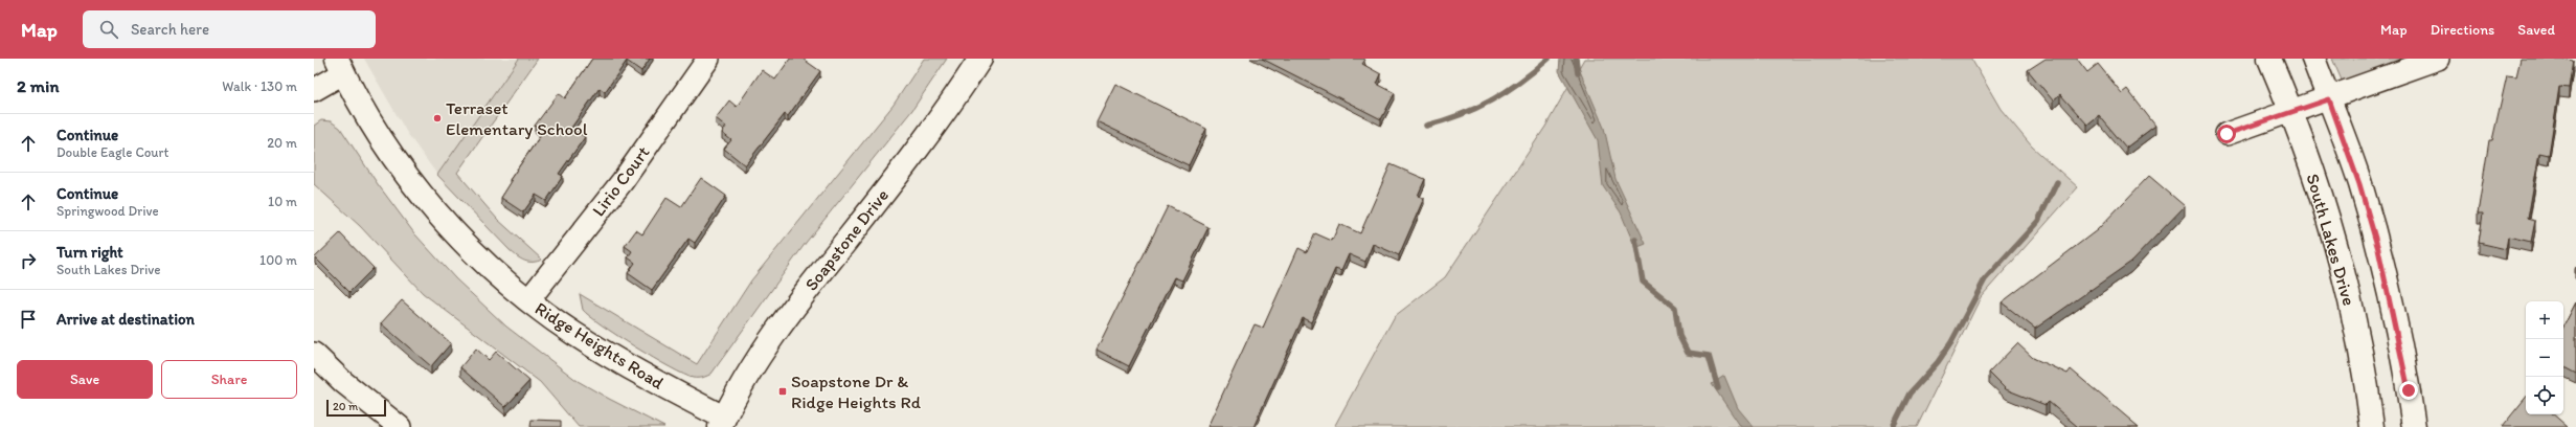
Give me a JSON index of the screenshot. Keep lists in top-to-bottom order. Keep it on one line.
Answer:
{"streets":{"street":["Lirio Court","Soapstone Drive","South Lakes Drive","Ridge Heights Road"]},"crossings":[["Lirio Court","Ridge Heights Road"],["Soapstone Drive","Ridge Heights Road"]],"places":{"other":["Terraset Elementary School"],"transit":["Soapstone Dr & Ridge Heights Rd"]},"scale_bar":"20 m","page":{"header":"Map","search":"Search here","nav":["Map","Directions","Saved"],"heading":["2 min","Walk · 130 m"],"list":[["Continue","Double Eagle Court","20 m"],["Continue","Springwood Drive","10 m"],["Turn right","South Lakes Drive","100 m"],"Arrive at destination"],"map_buttons":["+","−"],"buttons":["Save","Share"],"scale":"20 m"}}
